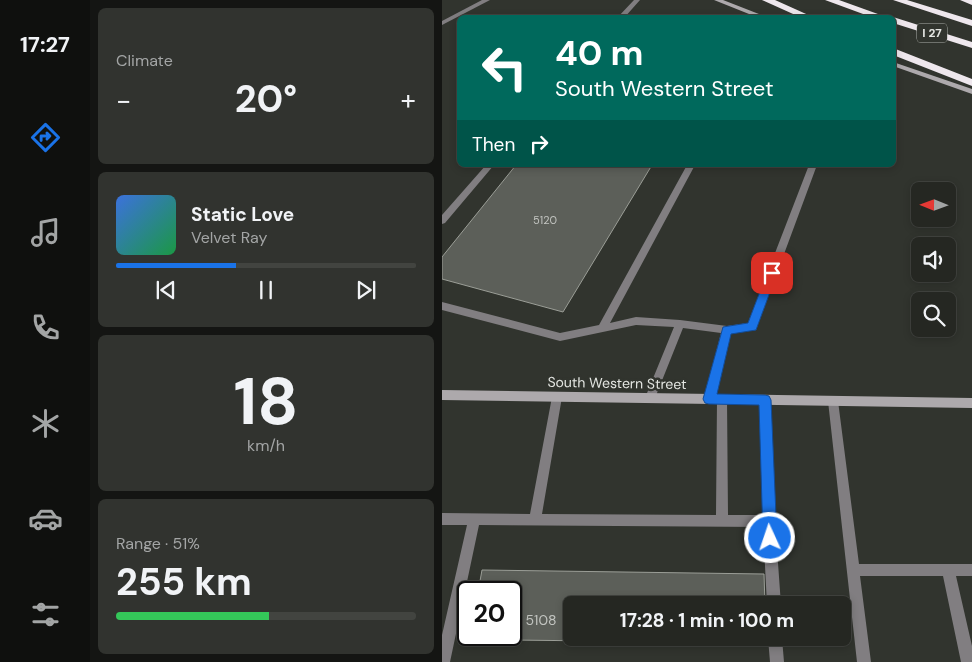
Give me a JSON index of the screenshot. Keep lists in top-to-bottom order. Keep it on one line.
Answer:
{"streets":{"highway":["I 27"],"main road":["South Western Street"]},"house_numbers":["5120","5108"],"north":"left","page":{"tabs":"17:27","tile":["Climate",["18","km/h"],["Range · 51%","255 km"]],"turn":["40 m","South Western Street"],"heat":["−","20°","+"],"then":"Then","song":["Static Love","Velvet Ray"],"limit":"20","trip":"17:28 · 1 min · 100 m"}}
